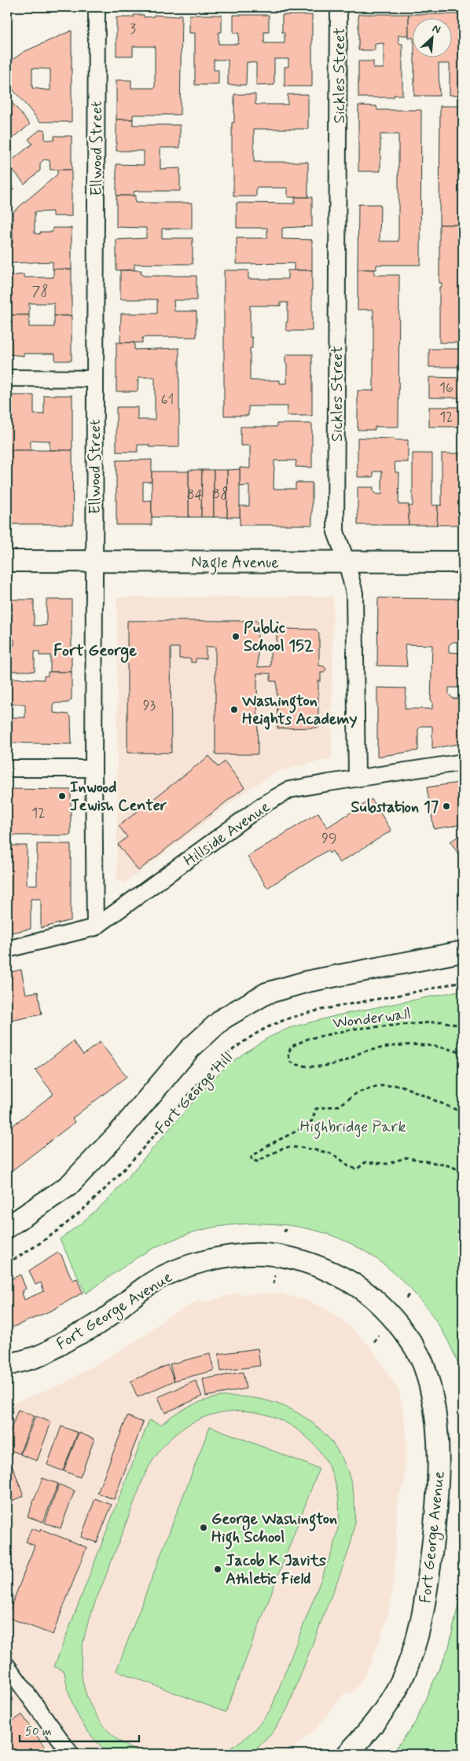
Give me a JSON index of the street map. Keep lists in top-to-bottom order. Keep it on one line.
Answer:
{"streets":{"main road":["Nagle Avenue","Fort George Hill","Fort George Avenue"],"street":["Sickles Street","Ellwood Street","Hillside Avenue"],"path":["Wonderwall"]},"crossings":[["Sickles Street","Nagle Avenue"],["Sickles Street","Hillside Avenue"],["Ellwood Street","Nagle Avenue"],["Ellwood Street","Hillside Avenue"]],"districts":["Fort George"],"parks":["Highbridge Park"],"places":["Public School 152","Washington Heights Academy","Inwood Jewish Center","Substation 17","George Washington High School","Jacob K Javits Athletic Field"],"house_numbers":["3","78","16","61","12","88","84","93","12","99"],"scale_bar":"50 m","north":"top right"}
